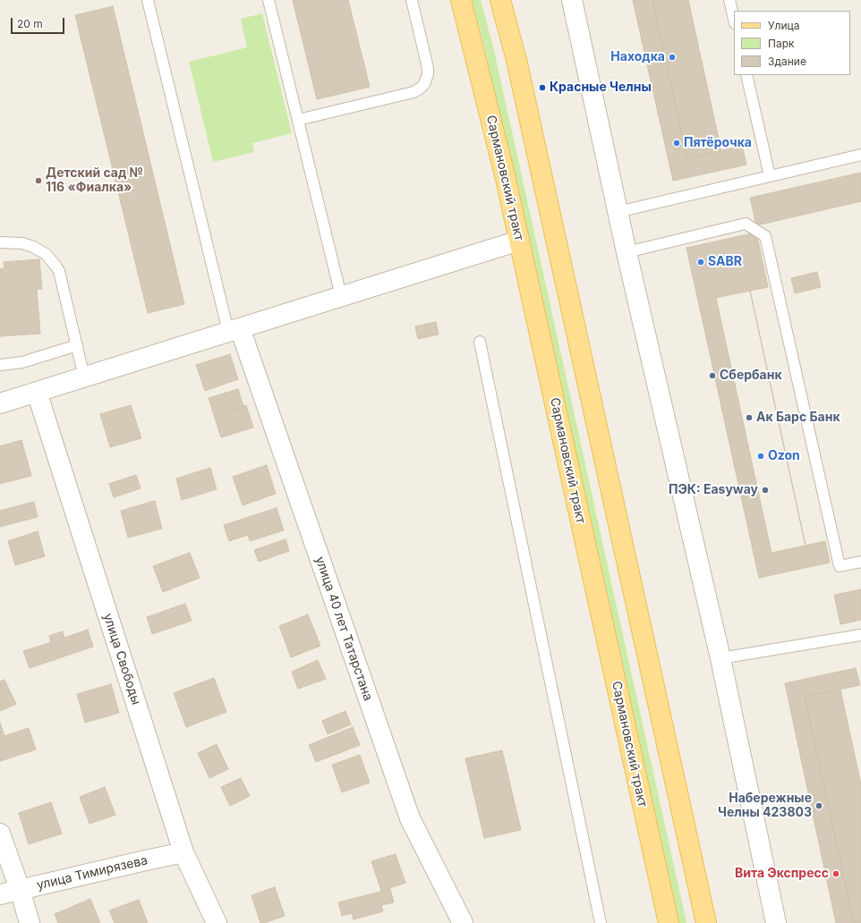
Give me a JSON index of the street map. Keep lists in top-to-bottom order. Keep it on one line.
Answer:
{"streets":{"main road":["Сармановский тракт"],"street":["улица 40 лет Татарстана","улица Свободы","улица Тимирязева"]},"crossings":[["улица Свободы","улица Тимирязева"]],"places":["Находка","Красные Челны","Пятёрочка","Детский сад № 116 «Фиалка»","SABR","Сбербанк","Ак Барс Банк","Ozon","ПЭК: Easyway","Набережные Челны 423803","Вита Экспресс"],"legend":["Улица","Парк","Здание"],"scale_bar":"20 m"}
